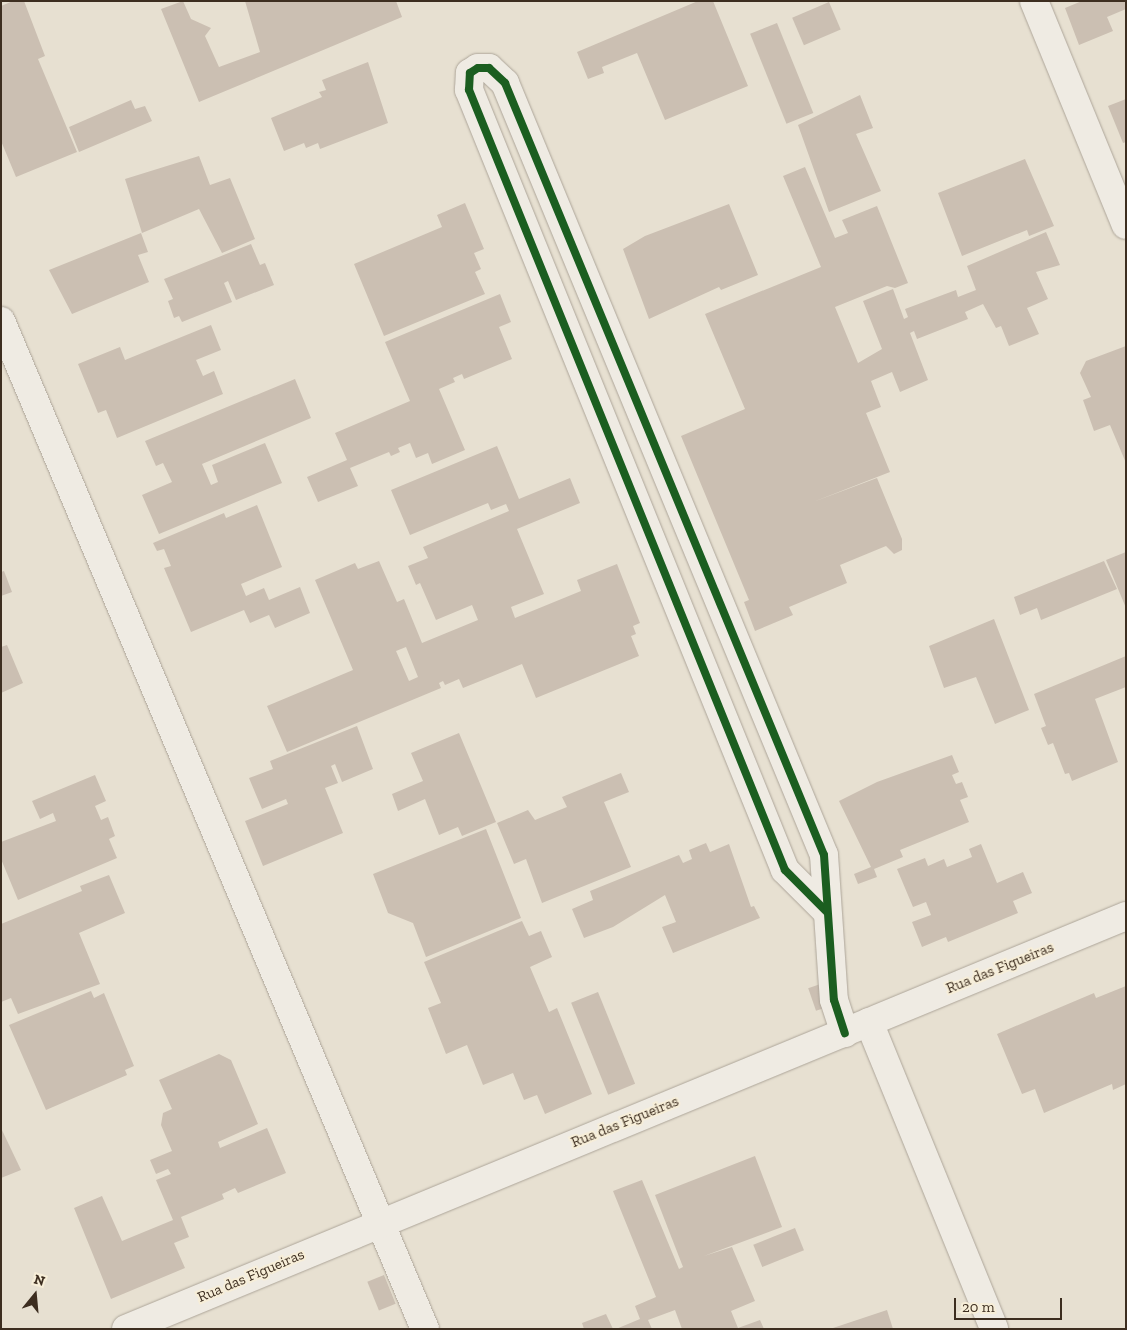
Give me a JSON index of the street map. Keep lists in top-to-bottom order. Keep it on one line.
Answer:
{"streets":{"street":["Rua das Figueiras"]},"scale_bar":"20 m","north":"top"}
